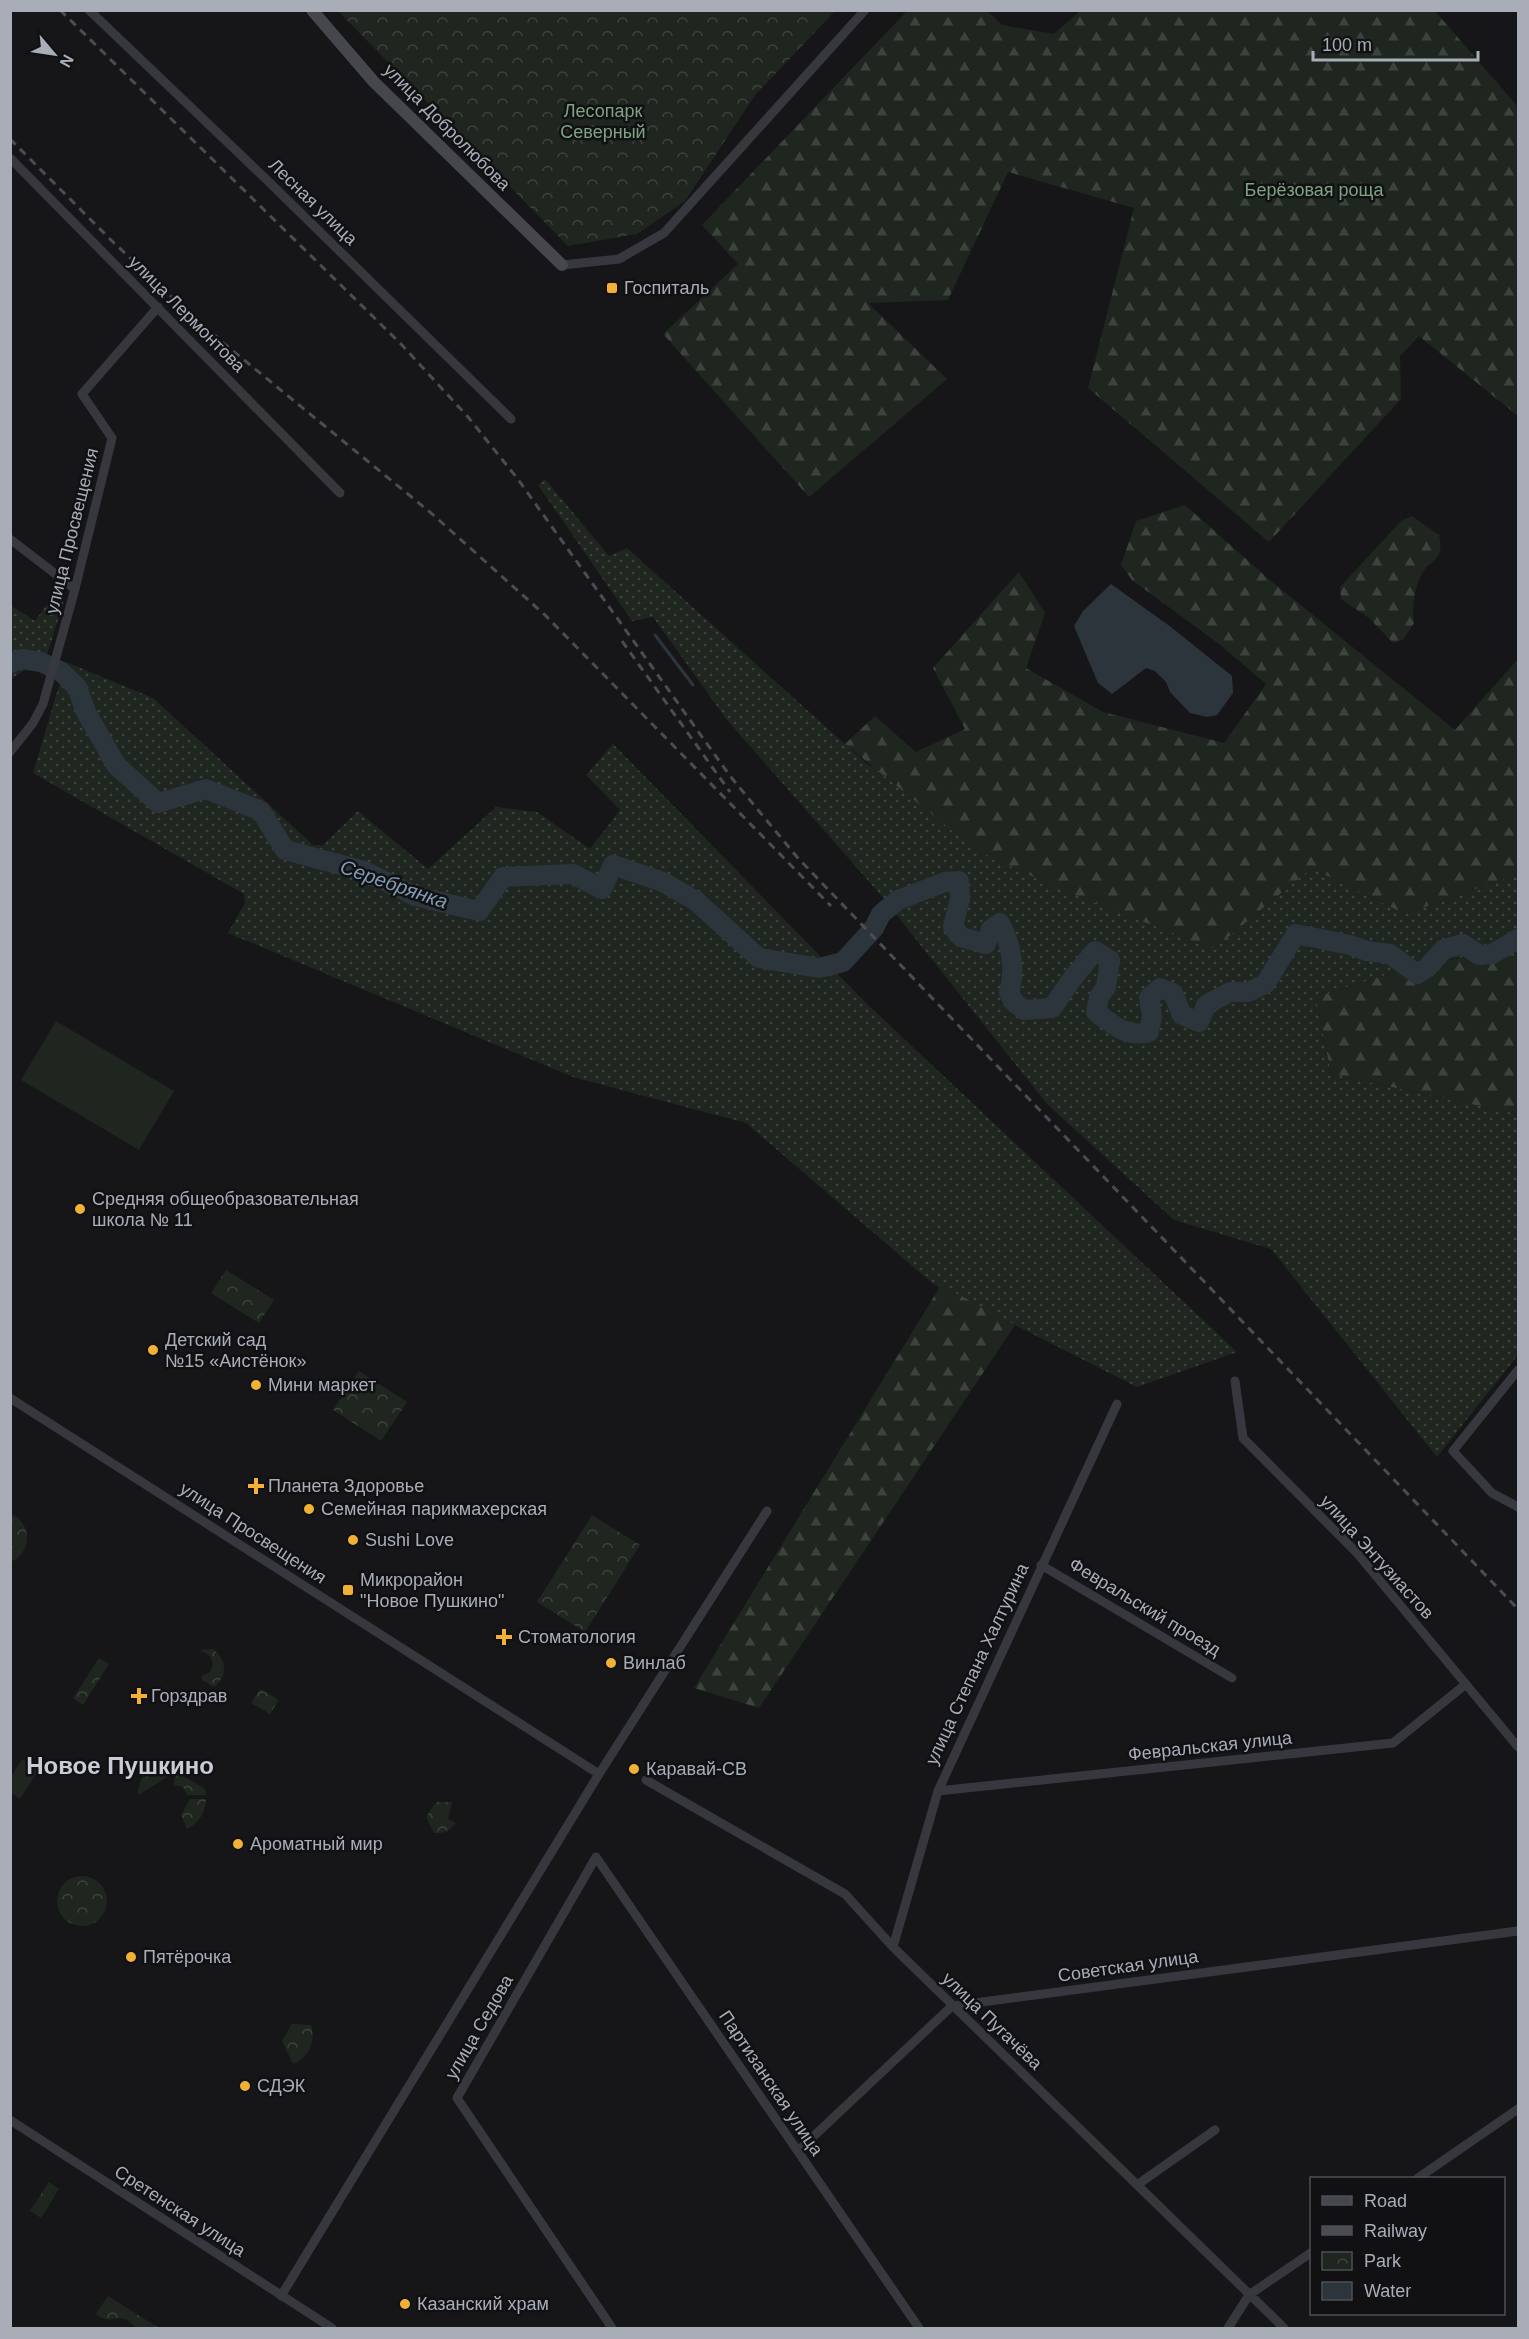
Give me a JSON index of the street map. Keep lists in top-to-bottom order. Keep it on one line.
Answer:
{"streets":{"street":["улица Добролюбова","Лесная улица","улица Лермонтова","улица Просвещения","улица Энтузиастов","Февральский проезд","улица Степана Халтурина","Февральская улица","Советская улица","улица Пугачёва","улица Седова","Партизанская улица","Сретенская улица"]},"crossings":[["улица Лермонтова","улица Просвещения"],["улица Энтузиастов","Февральская улица"],["Февральский проезд","улица Степана Халтурина"],["улица Степана Халтурина","Февральская улица"],["улица Степана Халтурина","улица Пугачёва"],["Советская улица","улица Пугачёва"],["улица Седова","Партизанская улица"]],"districts":["Новое Пушкино"],"water":["Серебрянка"],"parks":["Лесопарк Северный","Берёзовая роща"],"places":{"transit":["Госпиталь","Микрорайон \"Новое Пушкино\""],"other":["Средняя общеобразовательная школа № 11","Детский сад №15 «Аистёнок»","Мини маркет","Семейная парикмахерская","Sushi Love","Винлаб","Каравай-СВ","Ароматный мир","Пятёрочка","СДЭК","Казанский храм"],"health":["Планета Здоровье","Стоматология","Горздрав"]},"legend":["Road","Railway","Park","Water"],"scale_bar":"100 m","north":"bottom right"}
